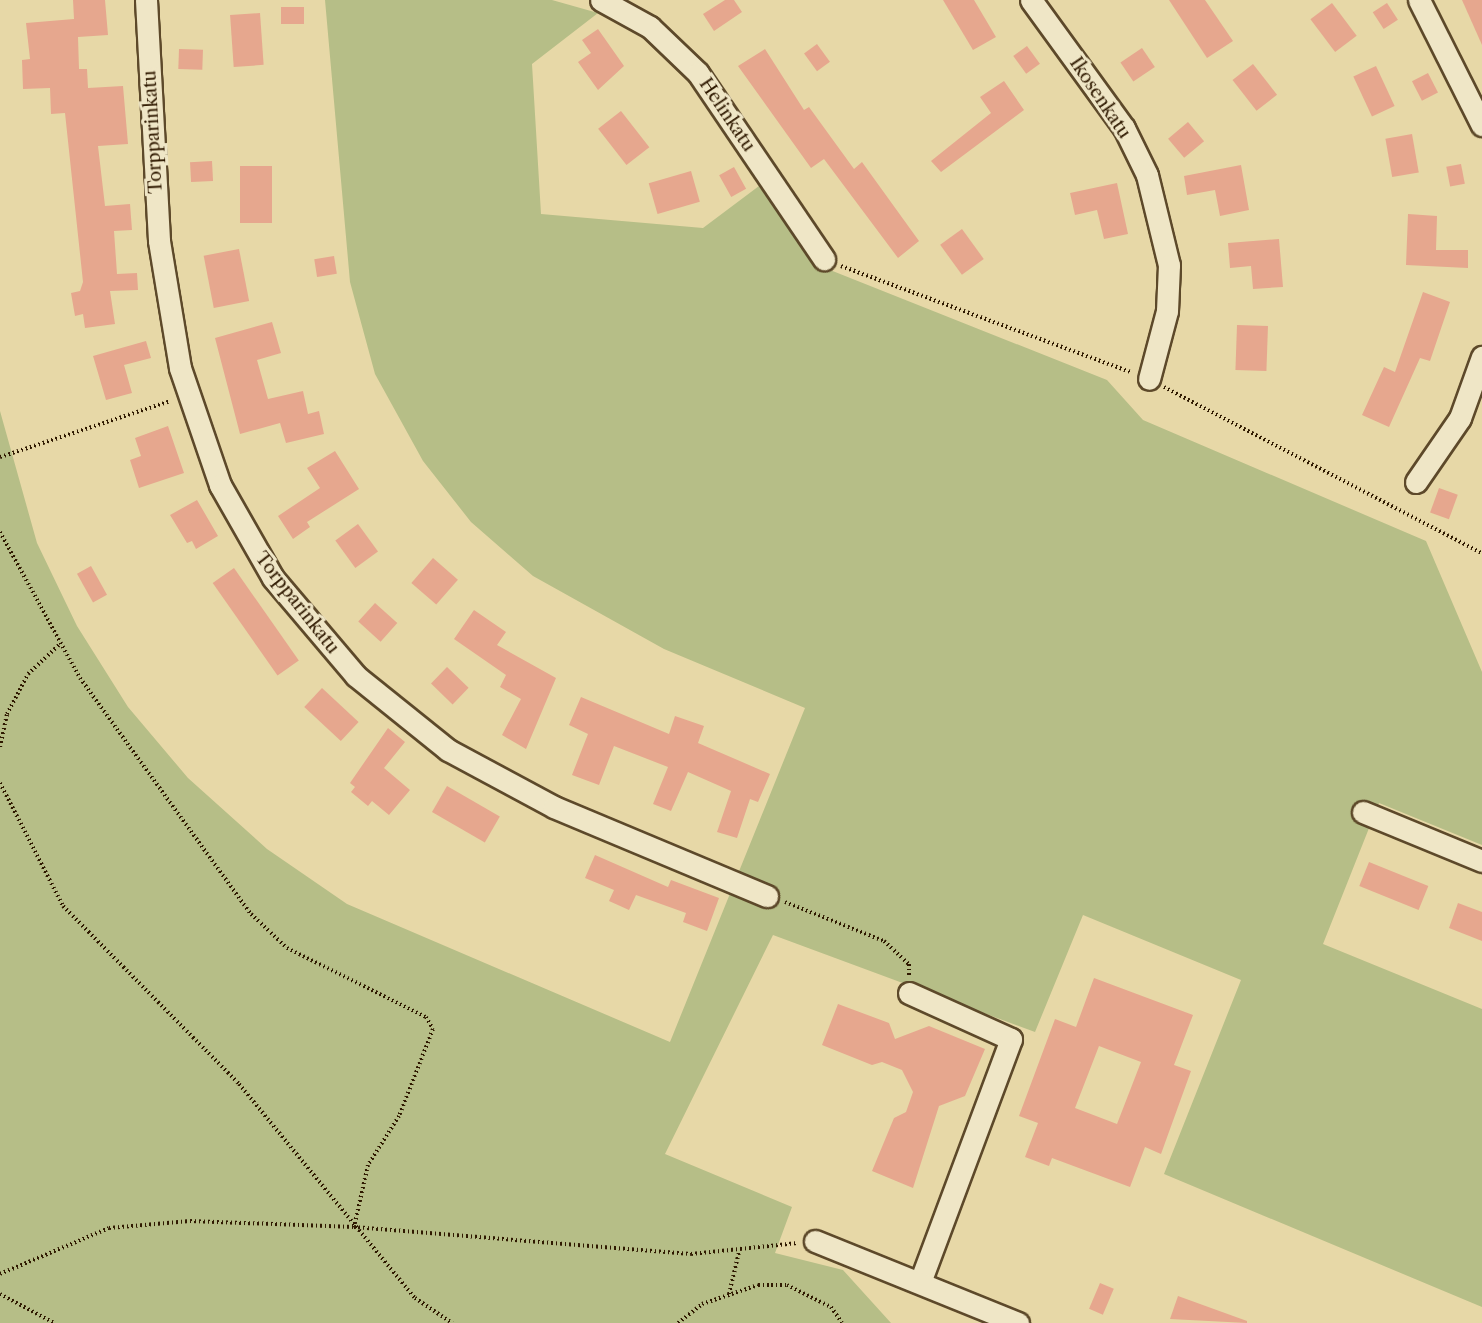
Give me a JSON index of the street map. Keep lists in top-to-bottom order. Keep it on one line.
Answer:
{"streets":{"street":["Ikosenkatu","Helinkatu","Torpparinkatu"]}}
